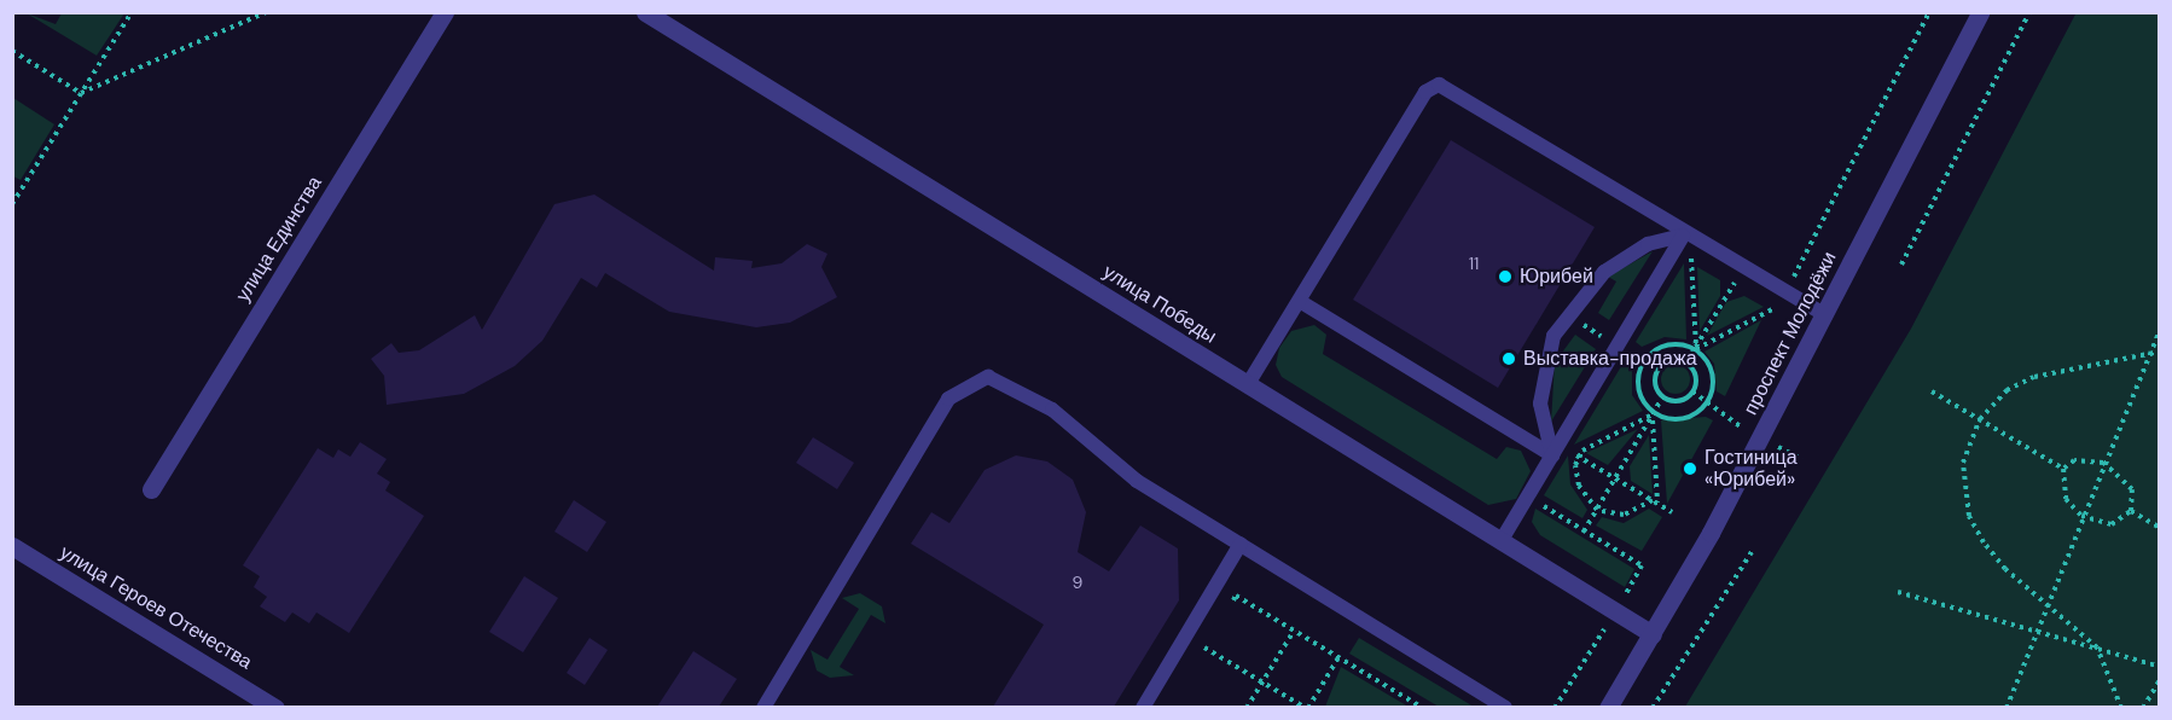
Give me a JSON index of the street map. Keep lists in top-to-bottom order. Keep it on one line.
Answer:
{"streets":{"street":["улица Единства","улица Победы","проспект Молодёжи","улица Героев Отечества"]},"crossings":[["улица Победы","проспект Молодёжи"]],"places":["Юрибей","Выставка-продажа","Гостиница «Юрибей»"],"house_numbers":["11","9"]}
